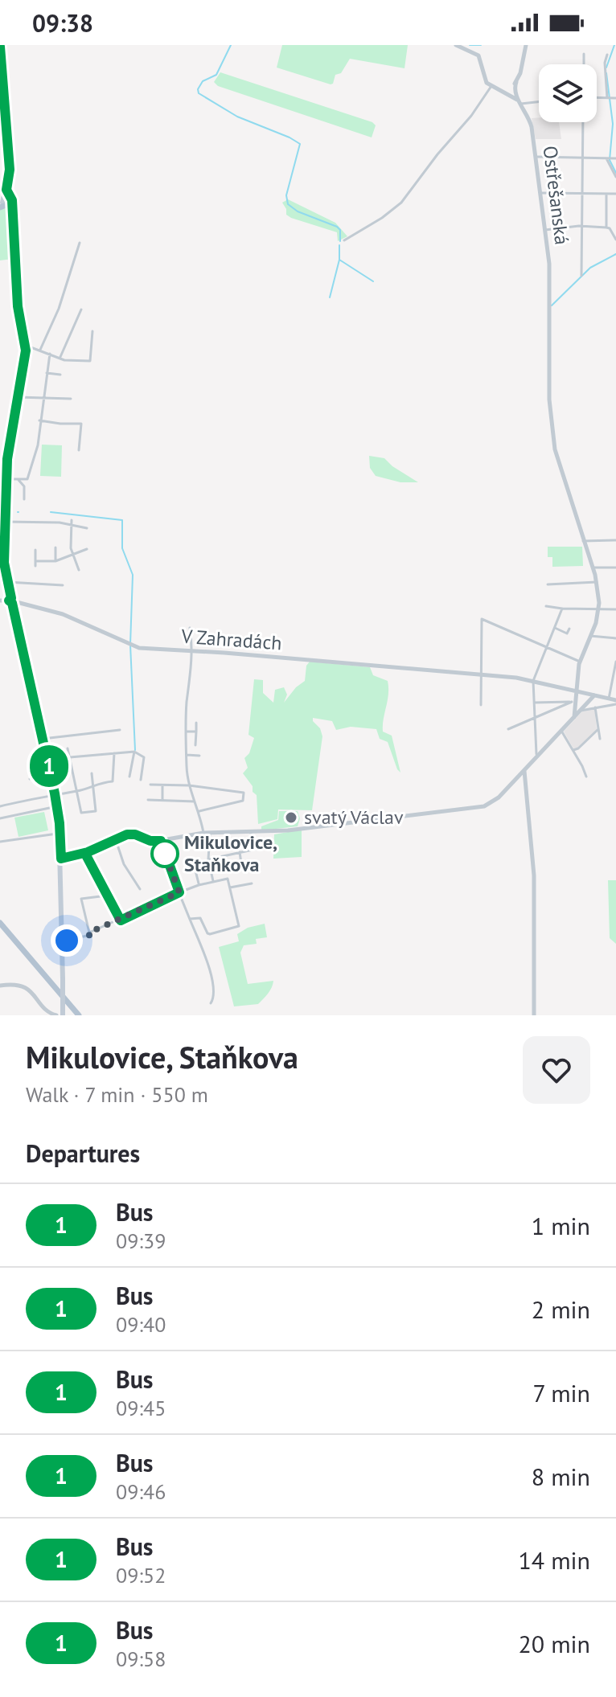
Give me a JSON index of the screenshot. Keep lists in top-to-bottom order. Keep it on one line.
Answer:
{"streets":{"street":["Ostřešanská","V Zahradách"]},"places":["svatý Václav","Mikulovice, Staňkova"],"lines":["bus line 1"],"page":{"status":"09:38","on_map":"1","heading":[["Mikulovice, Staňkova","Walk · 7 min · 550 m"],"Departures"],"list":[{"mark":"1","name":"Bus","note":"09:39","value":"1 min"},{"mark":"1","name":"Bus","note":"09:40","value":"2 min"},{"mark":"1","name":"Bus","note":"09:45","value":"7 min"},{"mark":"1","name":"Bus","note":"09:46","value":"8 min"},{"mark":"1","name":"Bus","note":"09:52","value":"14 min"},{"mark":"1","name":"Bus","note":"09:58","value":"20 min"}]}}
